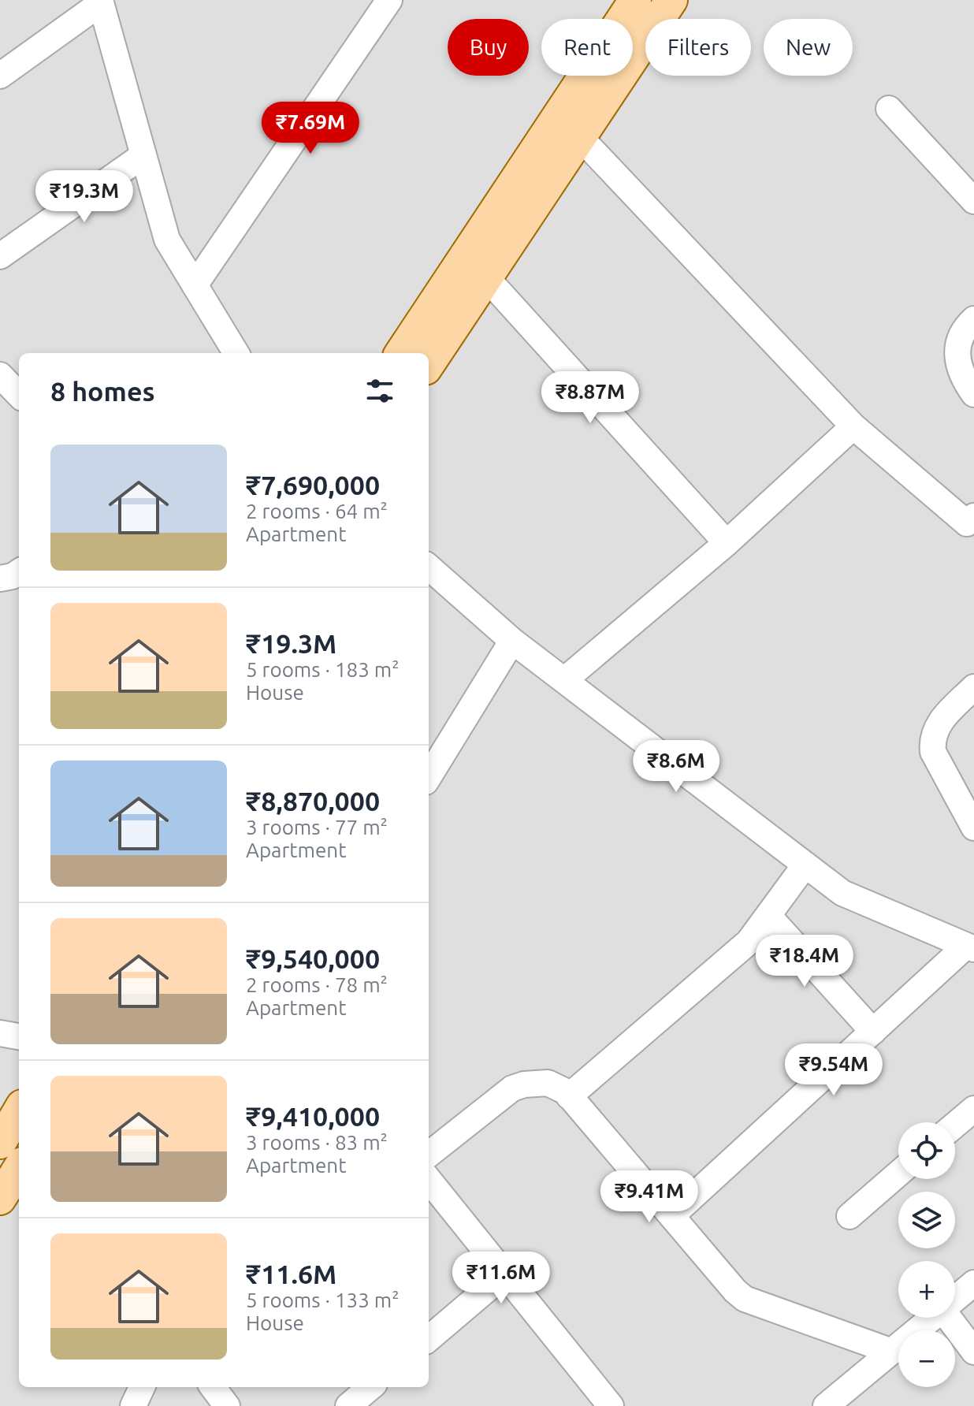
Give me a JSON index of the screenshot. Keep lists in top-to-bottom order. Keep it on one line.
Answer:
{"page":{"chip":["Buy","Rent","Filters","New"],"price":["₹7.69M","₹19.3M","₹8.87M","₹8.6M","₹18.4M","₹9.54M","₹9.41M","₹11.6M"],"heading":"8 homes","list":[{"name":"₹7,690,000","note":"2 rooms · 64 m² · Apartment"},{"name":"₹19.3M","note":"5 rooms · 183 m² · House"},{"name":"₹8,870,000","note":"3 rooms · 77 m² · Apartment"},{"name":"₹9,540,000","note":"2 rooms · 78 m² · Apartment"},{"name":"₹9,410,000","note":"3 rooms · 83 m² · Apartment"},{"name":"₹11.6M","note":"5 rooms · 133 m² · House"}],"map_buttons":["+","−"]}}
